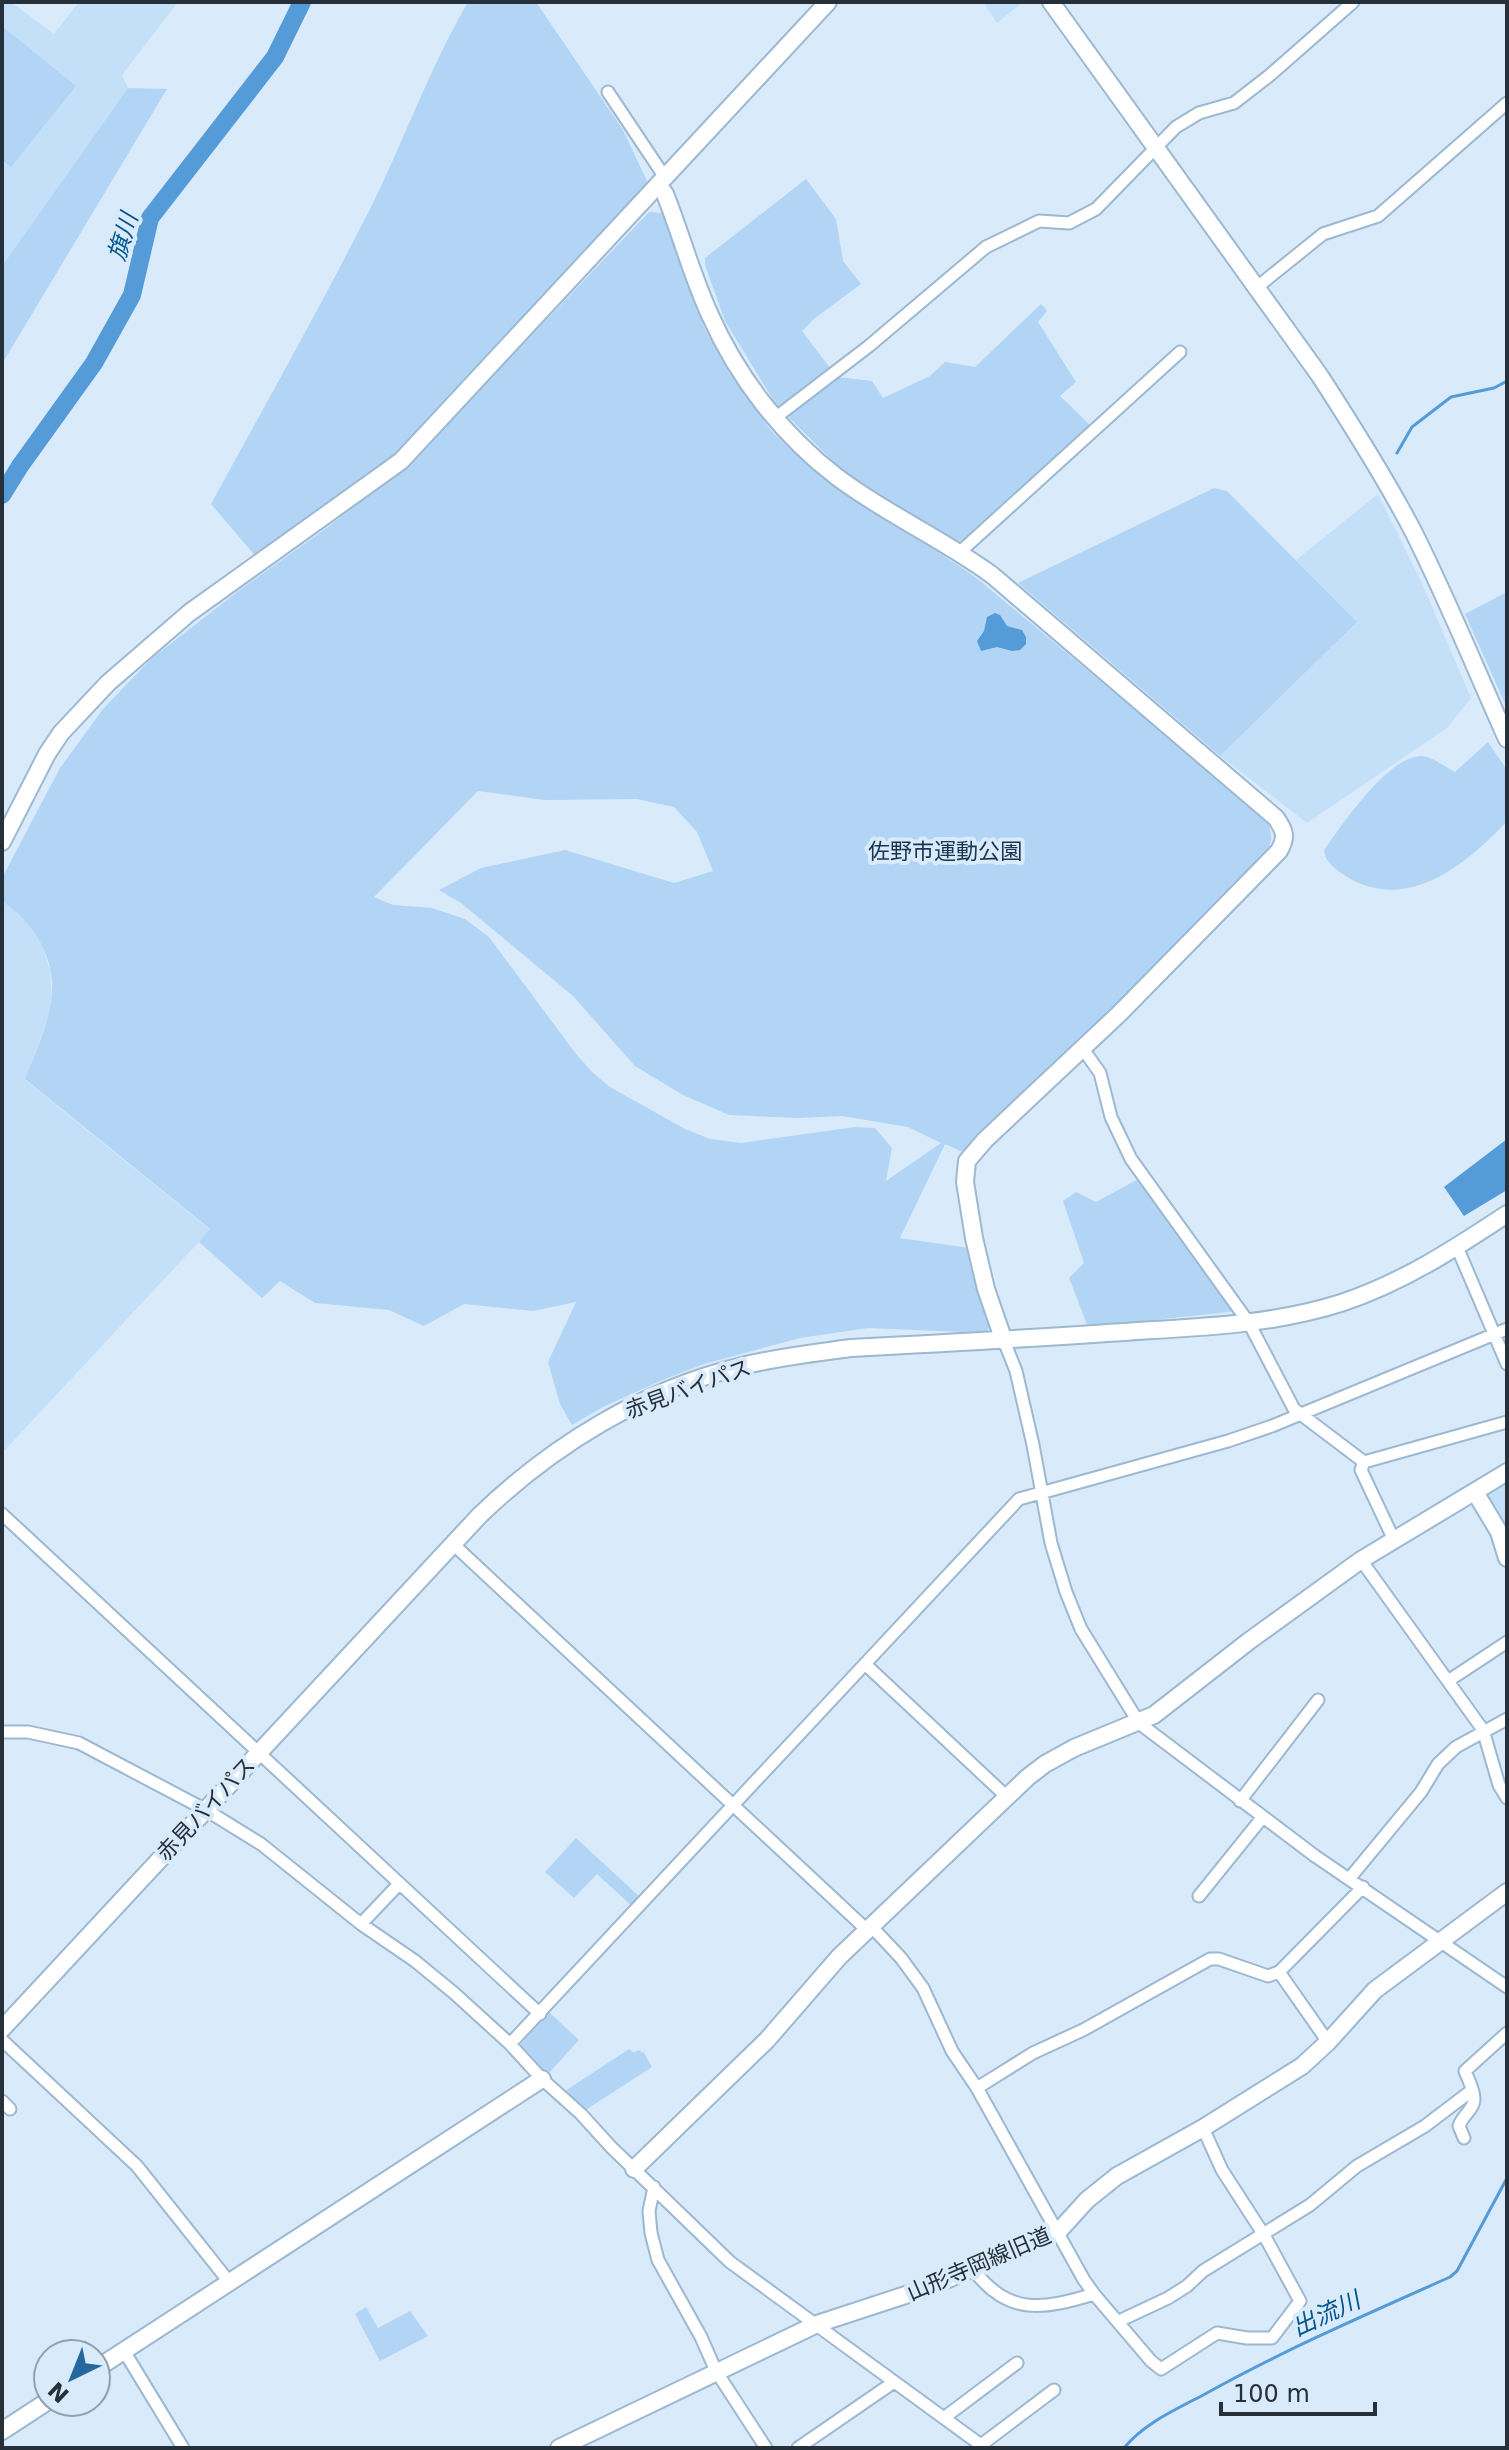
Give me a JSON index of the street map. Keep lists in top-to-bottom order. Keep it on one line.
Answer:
{"streets":{"street":["赤見バイパス","山形寺岡線旧道"]},"water":["旗川","出流川"],"parks":["佐野市運動公園"],"scale_bar":"100 m","north":"bottom left"}
